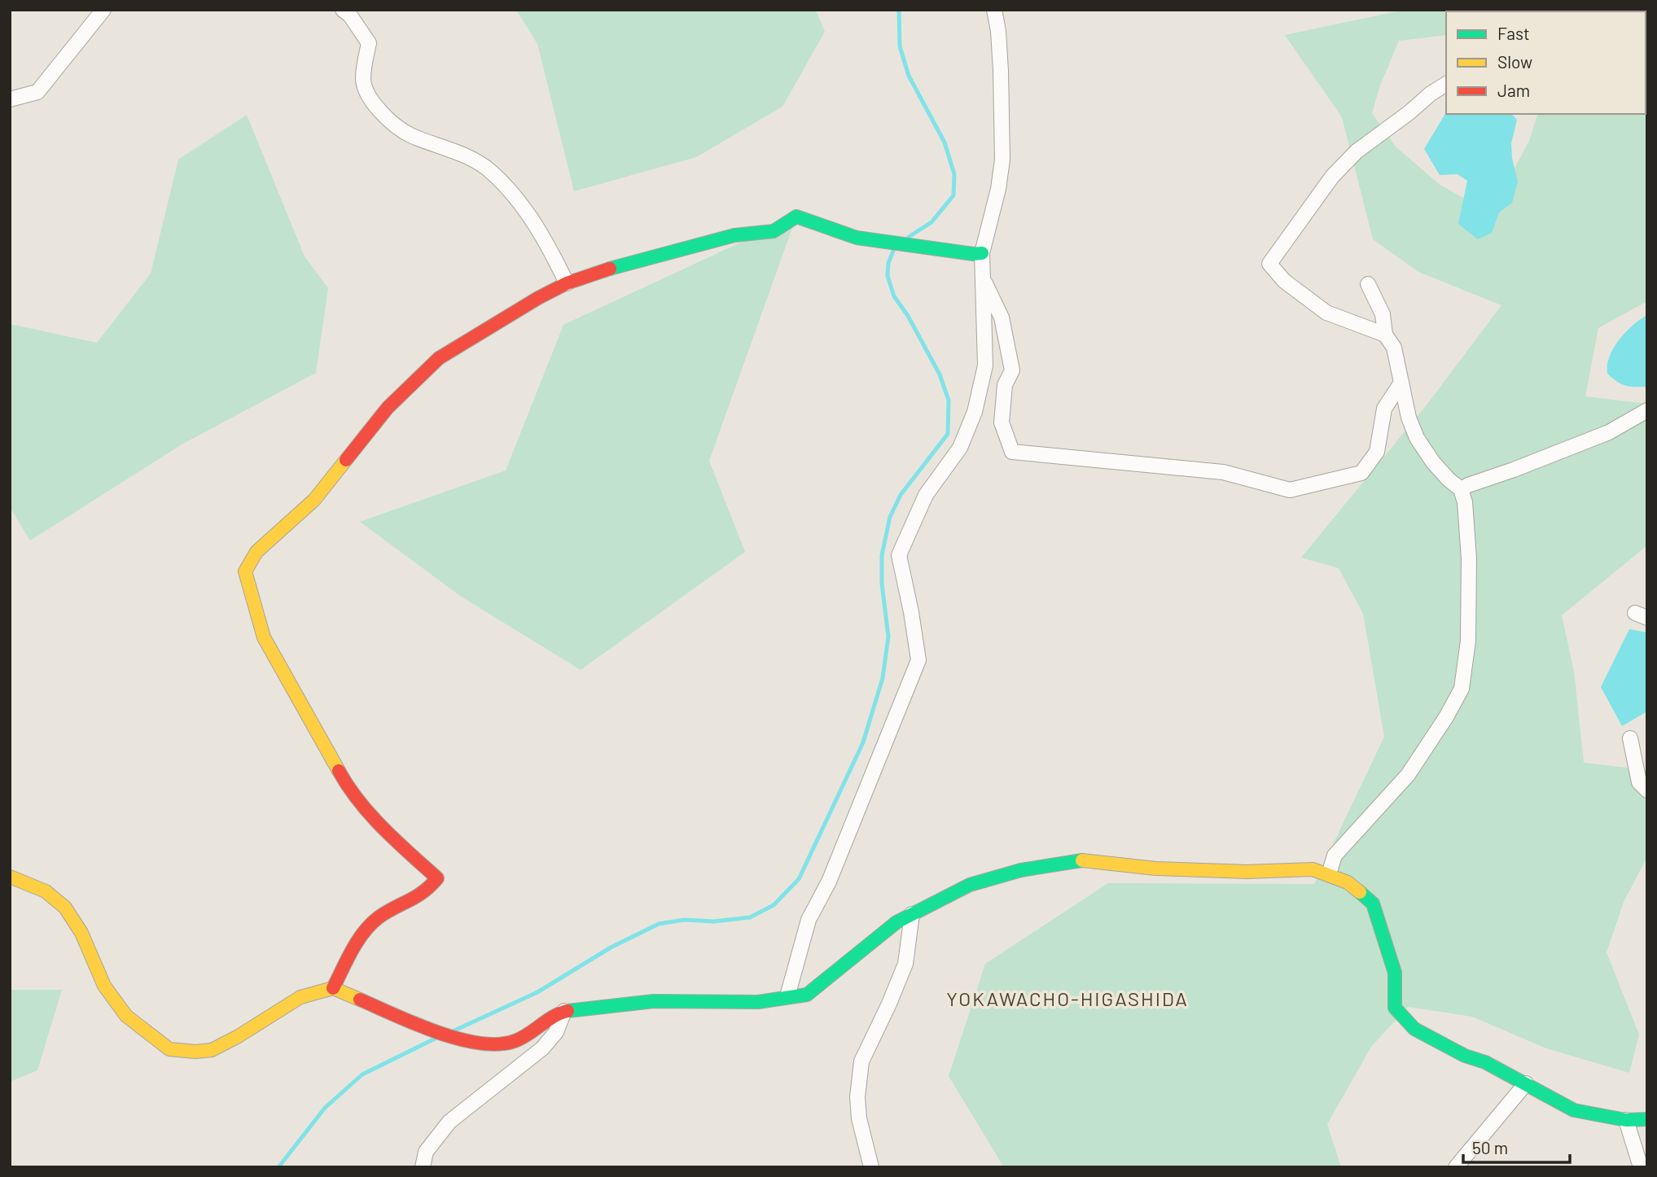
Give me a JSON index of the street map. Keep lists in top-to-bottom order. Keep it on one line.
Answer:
{"districts":["YOKAWACHO-HIGASHIDA"],"legend":["Fast","Slow","Jam"],"scale_bar":"50 m"}
